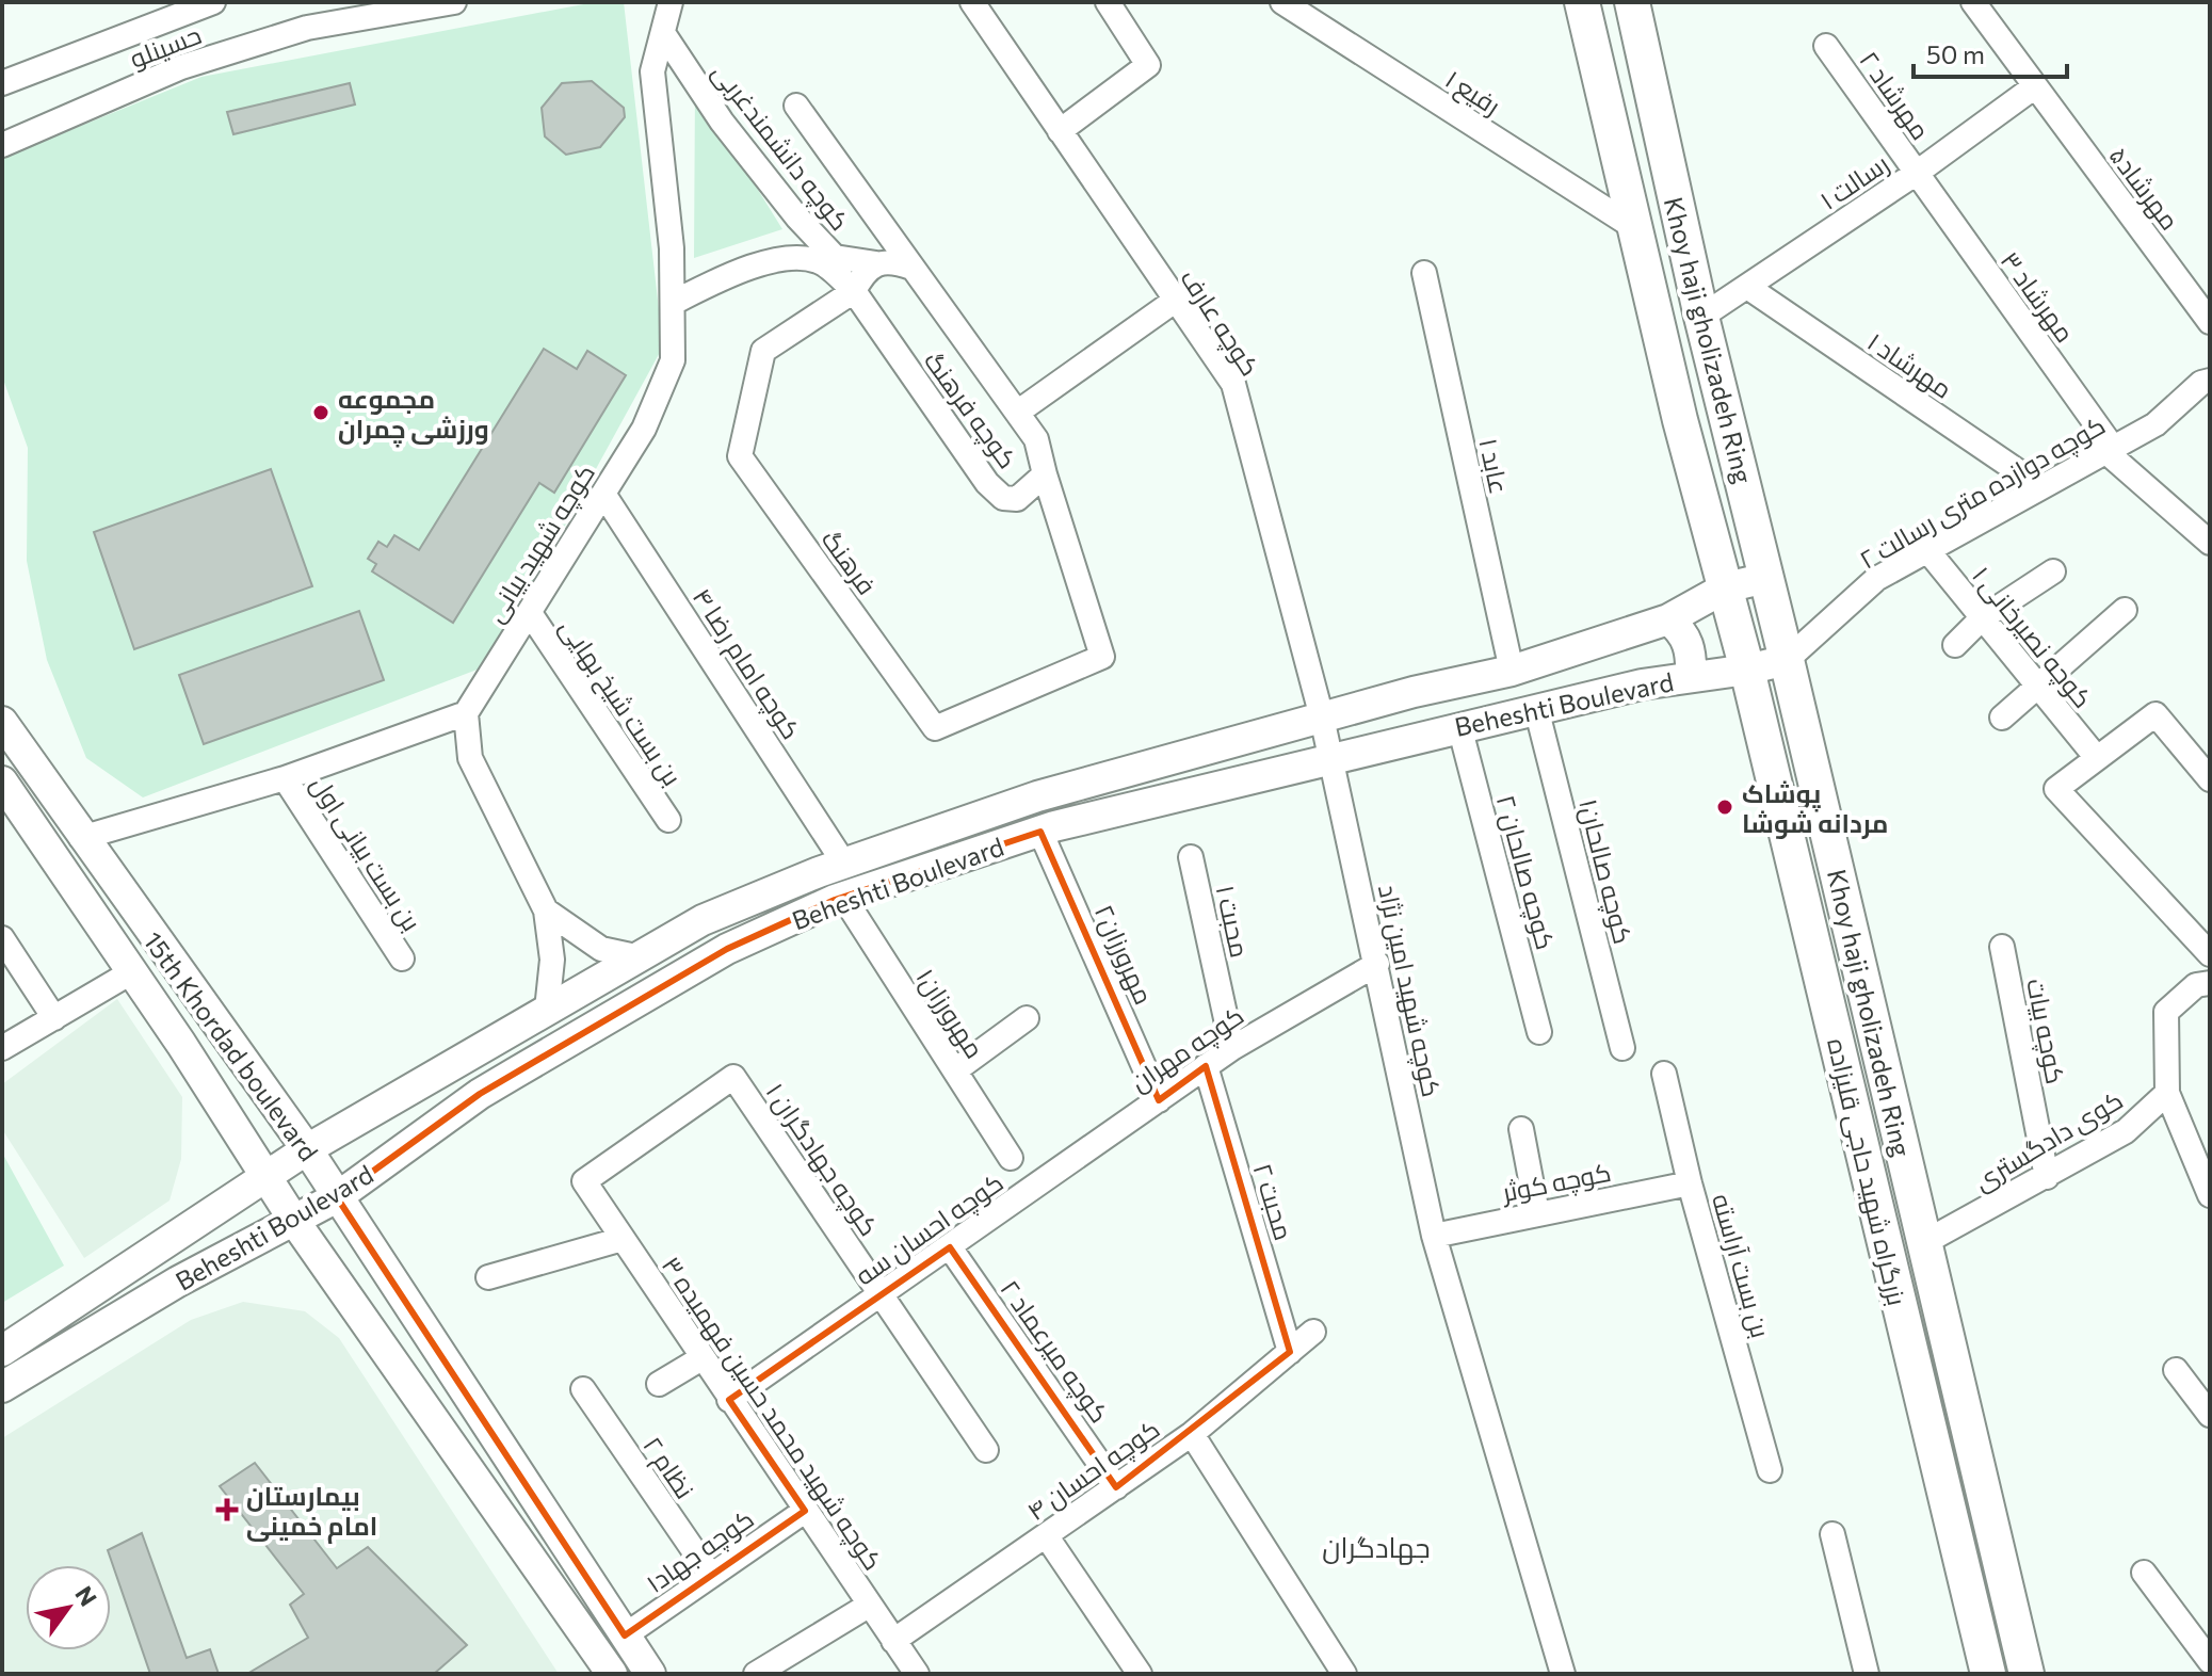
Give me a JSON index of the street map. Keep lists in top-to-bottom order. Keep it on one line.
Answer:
{"streets":{"highway":["Khoy haji gholizadeh Ring","بزرگراه شهید حاجی قلیزاده"],"main road":["Beheshti Boulevard","15th Khordad boulevard"],"street":["حسینلو","رفیع ۱","مهرشاد ۲","کوچه دانشمندغربی","رسالت ۱","مهرشاد۵","مهرشاد ۳","کوچه عارف","مهرشاد ۱","کوچه فرهنگ","عابد ۱","کوچه دوازده متری رسالت ۲","کوچه شهید بیانی","فرهنگ","کوچه نصیرخانی ۱","کوچه امام رضا ۴","بن بست شیخ بهایی","بن بست بیانی اول","کوچه صالحان۱","کوچه صالحان ۲","محبت ۱","مهرورزان۲","کوچه شهید امین نژاد","مهرورزان۱","کوچه بیات","کوچه مهران","کوی دادگستری","کوچه جهادگران ۱","کوچه کوثر","محبت ۲","کوچه احسان سه","بن بست آراسته","کوچه میرعماد ۲","کوچه شهید محمد حسین فهمیده ۳","نظام ۲","کوچه احسان ۴","کوچه جهاد۱"]},"crossings":[["رفیع ۱","Khoy haji gholizadeh Ring"],["مهرشاد ۲","رسالت ۱"],["مهرشاد ۲","مهرشاد ۳"],["کوچه دانشمندغربی","کوچه شهید بیانی"],["رسالت ۱","مهرشاد۵"],["رسالت ۱","مهرشاد ۳"],["رسالت ۱","Khoy haji gholizadeh Ring"],["رسالت ۱","مهرشاد ۱"],["مهرشاد ۳","کوچه دوازده متری رسالت ۲"],["کوچه عارف","Beheshti Boulevard"],["کوچه عارف","کوچه شهید امین نژاد"],["Khoy haji gholizadeh Ring","کوچه دوازده متری رسالت ۲"],["Khoy haji gholizadeh Ring","Beheshti Boulevard"],["Khoy haji gholizadeh Ring","کوی دادگستری"],["Khoy haji gholizadeh Ring","بزرگراه شهید حاجی قلیزاده"],["مهرشاد ۱","کوچه دوازده متری رسالت ۲"],["کوچه فرهنگ","فرهنگ"],["عابد ۱","Beheshti Boulevard"],["کوچه دوازده متری رسالت ۲","کوچه نصیرخانی ۱"],["کوچه دوازده متری رسالت ۲","Beheshti Boulevard"],["کوچه شهید بیانی","کوچه امام رضا ۴"],["کوچه شهید بیانی","بن بست شیخ بهایی"],["کوچه امام رضا ۴","Beheshti Boulevard"],["Beheshti Boulevard","کوچه صالحان۱"],["Beheshti Boulevard","کوچه صالحان ۲"],["Beheshti Boulevard","مهرورزان۲"],["Beheshti Boulevard","کوچه شهید امین نژاد"],["Beheshti Boulevard","مهرورزان۱"],["Beheshti Boulevard","15th Khordad boulevard"],["Beheshti Boulevard","بزرگراه شهید حاجی قلیزاده"],["محبت ۱","کوچه مهران"],["مهرورزان۲","کوچه مهران"],["کوچه شهید امین نژاد","کوچه مهران"],["کوچه شهید امین نژاد","کوچه کوثر"],["کوچه بیات","کوی دادگستری"],["15th Khordad boulevard","کوچه جهاد۱"],["کوچه مهران","محبت ۲"],["کوچه مهران","کوچه احسان سه"],["کوچه جهادگران ۱","کوچه احسان سه"],["کوچه جهادگران ۱","کوچه شهید محمد حسین فهمیده ۳"],["کوچه کوثر","بن بست آراسته"],["محبت ۲","کوچه احسان ۴"],["کوچه احسان سه","کوچه میرعماد ۲"],["کوچه احسان سه","کوچه شهید محمد حسین فهمیده ۳"],["کوچه میرعماد ۲","کوچه احسان ۴"],["کوچه شهید محمد حسین فهمیده ۳","کوچه احسان ۴"],["کوچه شهید محمد حسین فهمیده ۳","کوچه جهاد۱"],["نظام ۲","کوچه جهاد۱"]],"districts":["جهادگران"],"places":{"other":["مجموعه ورزشی چمران","پوشاک مردانه شوشا"],"health":["بیمارستان امام خمینی"]},"scale_bar":"50 m","north":"top right"}
